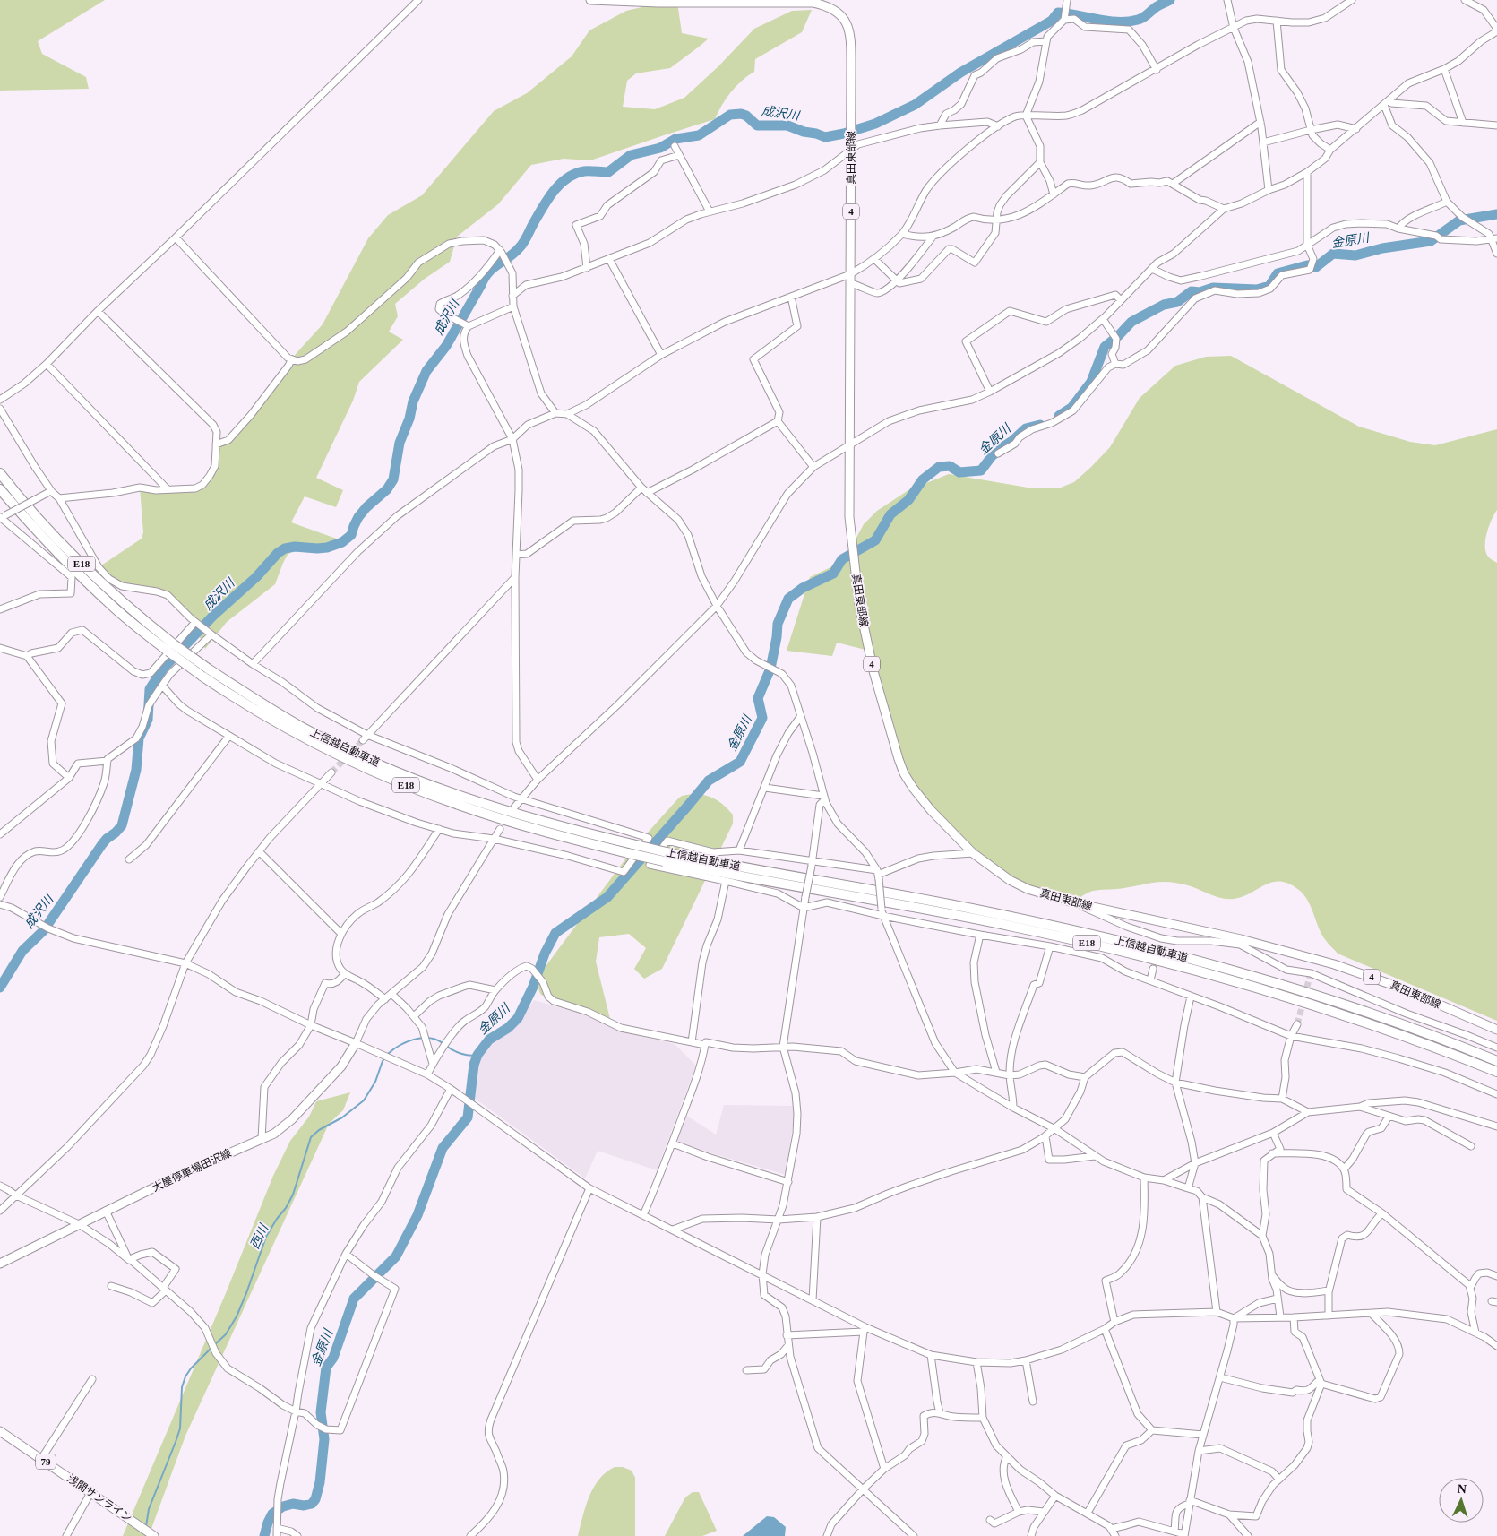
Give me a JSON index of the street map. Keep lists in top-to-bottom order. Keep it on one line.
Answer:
{"streets":{"highway":["E18","上信越自動車道"],"main road":["真田東部線","4","大屋停車場田沢線","79","浅間サンライン"]},"water":["成沢川","金原川","西川"],"north":"top"}
